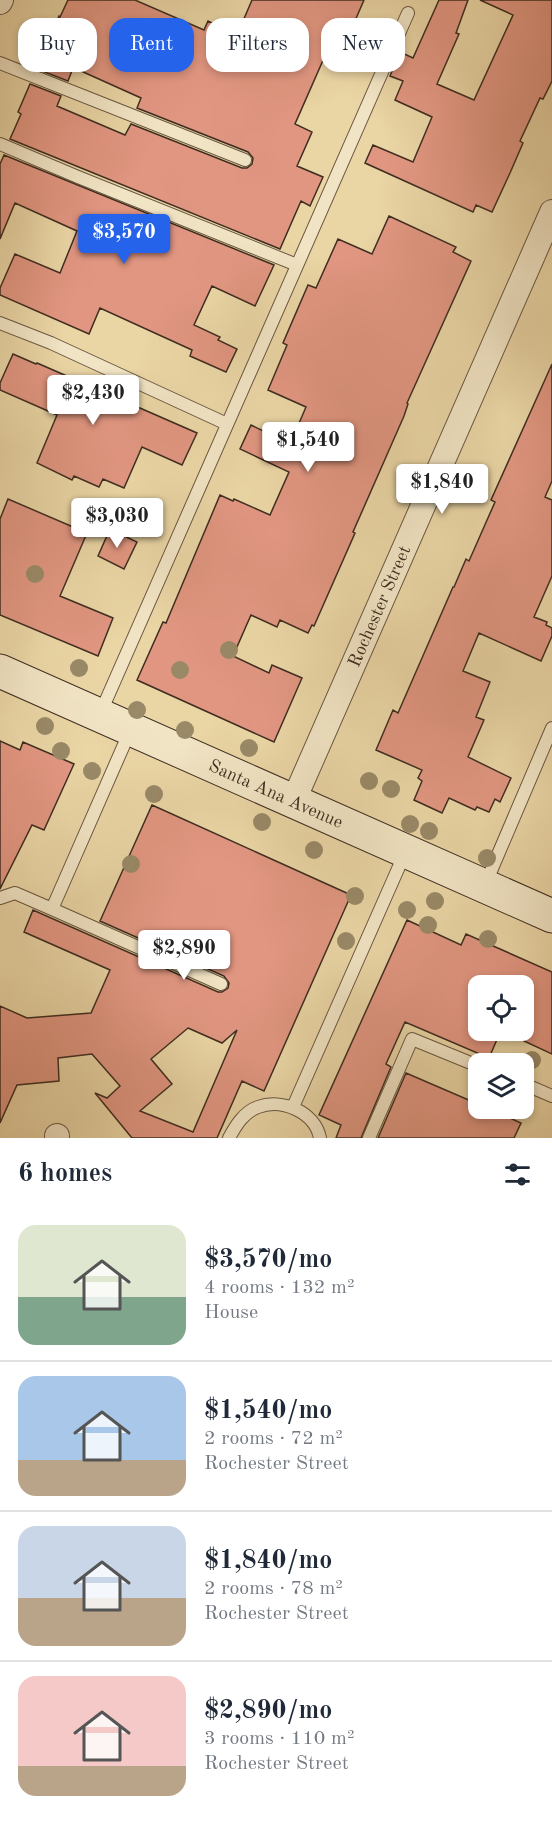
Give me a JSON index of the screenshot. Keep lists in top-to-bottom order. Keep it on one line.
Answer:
{"streets":{"street":["Rochester Street","Santa Ana Avenue"]},"crossings":[["Rochester Street","Santa Ana Avenue"]],"page":{"chip":["Buy","Rent","Filters","New"],"price":["$3,570","$2,430","$1,540","$1,840","$3,030","$2,890"],"heading":"6 homes","list":[{"name":"$3,570/mo","note":"4 rooms · 132 m² · House"},{"name":"$1,540/mo","note":"2 rooms · 72 m² · Rochester Street"},{"name":"$1,840/mo","note":"2 rooms · 78 m² · Rochester Street"},{"name":"$2,890/mo","note":"3 rooms · 110 m² · Rochester Street"}]}}
